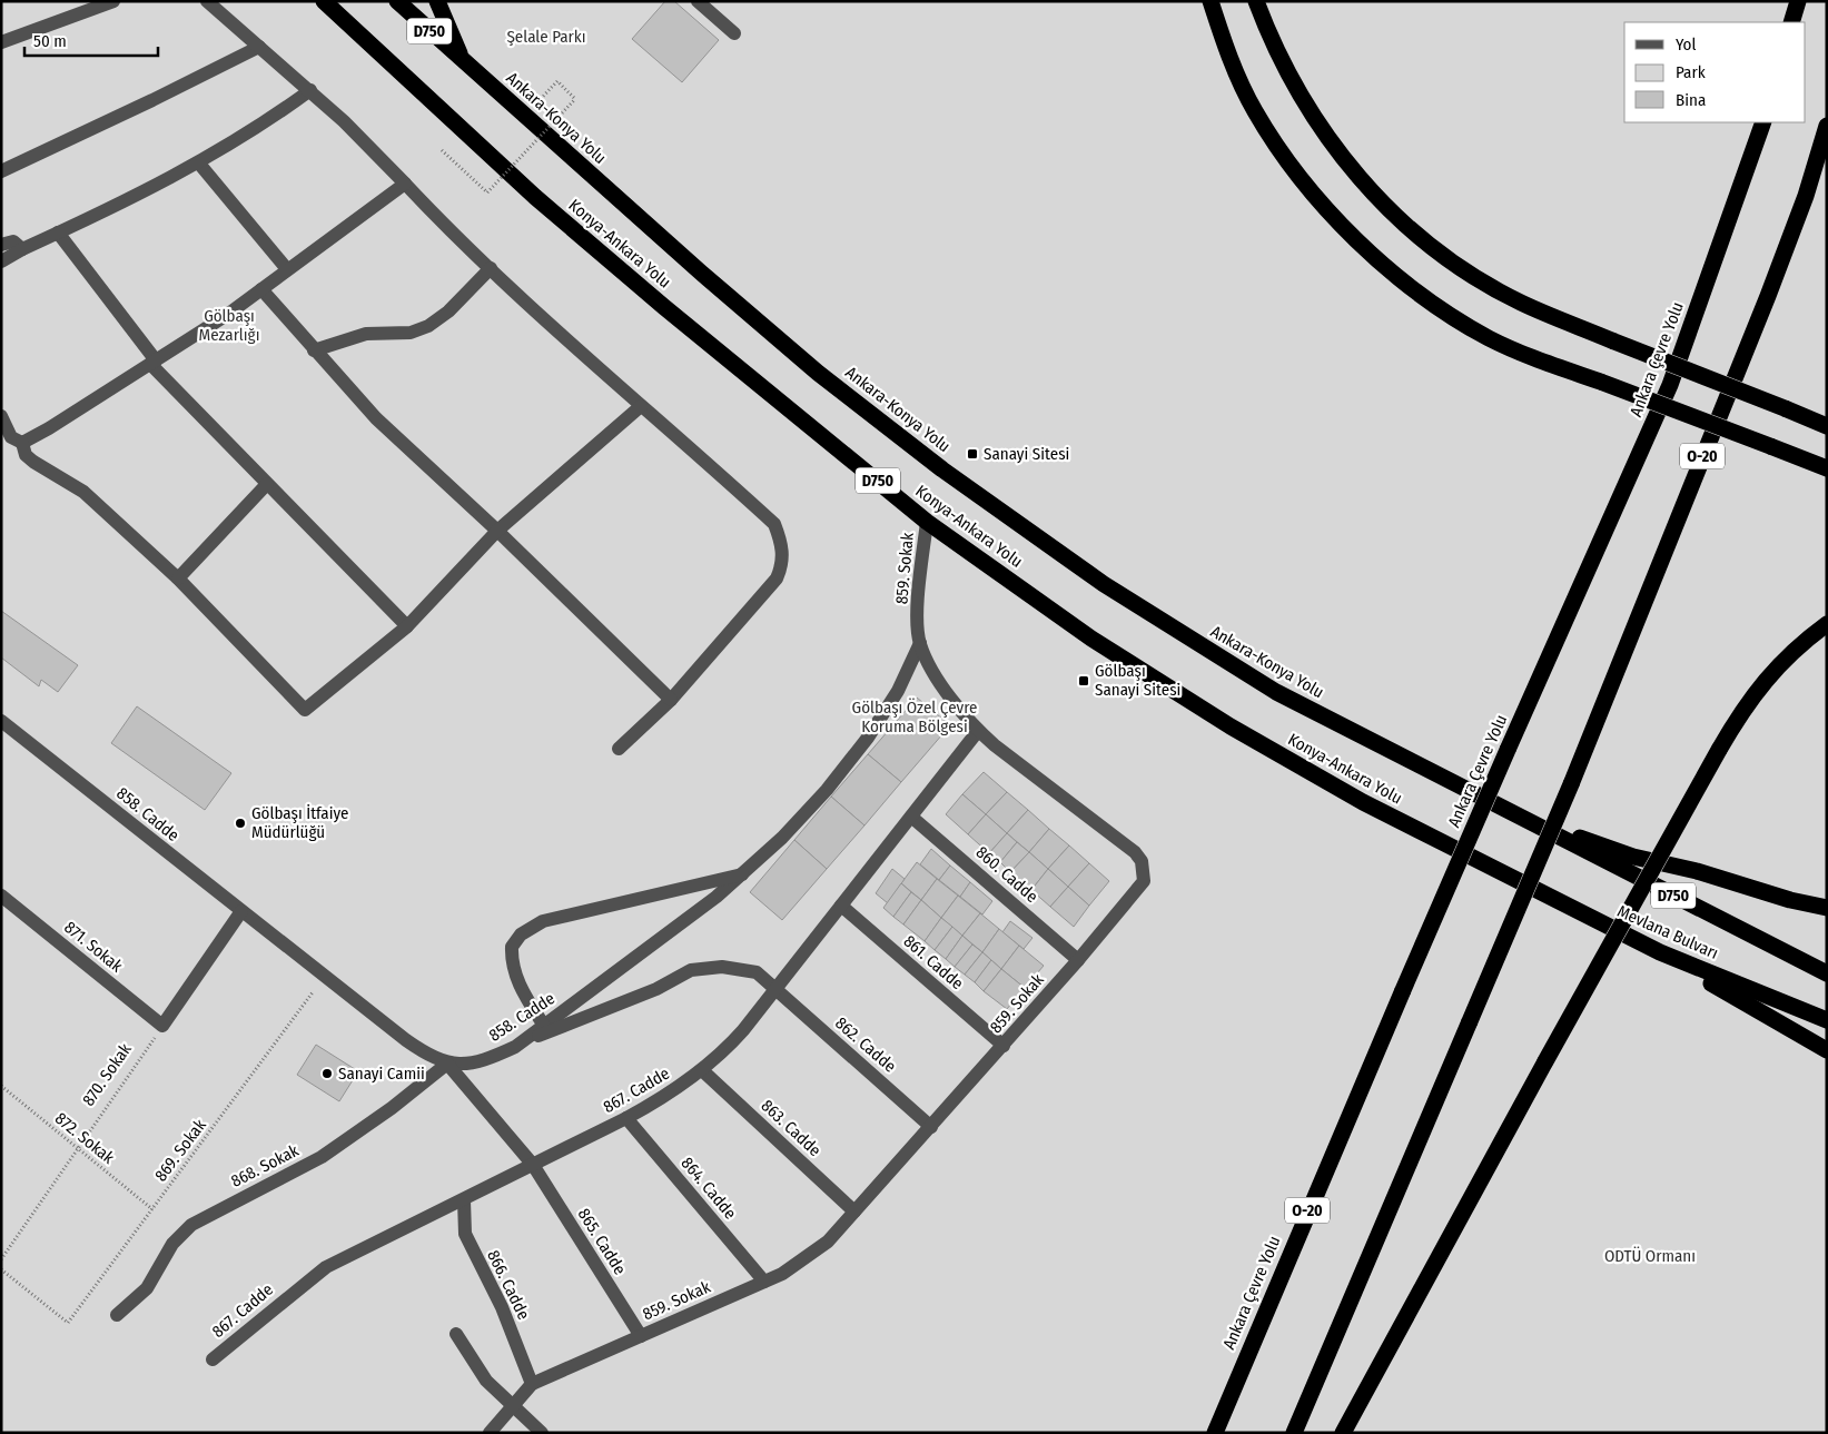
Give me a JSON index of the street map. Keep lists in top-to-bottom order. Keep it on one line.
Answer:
{"streets":{"highway":["D750","Ankara-Konya Yolu","Konya-Ankara Yolu","Ankara Çevre Yolu","O-20","Mevlana Bulvarı"],"street":["859. Sokak","858. Cadde","860. Cadde","871. Sokak","861. Cadde","862. Cadde","867. Cadde","863. Cadde","868. Sokak","864. Cadde","865. Cadde","866. Cadde"],"path":["870. Sokak","872. Sokak","869. Sokak"]},"crossings":[["Ankara-Konya Yolu","Mevlana Bulvarı"],["Konya-Ankara Yolu","859. Sokak"],["Konya-Ankara Yolu","Mevlana Bulvarı"],["859. Sokak","858. Cadde"],["859. Sokak","860. Cadde"],["859. Sokak","861. Cadde"],["859. Sokak","862. Cadde"],["859. Sokak","867. Cadde"],["859. Sokak","863. Cadde"],["859. Sokak","864. Cadde"],["859. Sokak","865. Cadde"],["859. Sokak","866. Cadde"],["858. Cadde","862. Cadde"],["858. Cadde","868. Sokak"],["860. Cadde","867. Cadde"],["871. Sokak","870. Sokak"],["861. Cadde","867. Cadde"],["862. Cadde","867. Cadde"],["870. Sokak","872. Sokak"],["867. Cadde","863. Cadde"],["867. Cadde","864. Cadde"],["867. Cadde","865. Cadde"],["867. Cadde","866. Cadde"],["872. Sokak","869. Sokak"]],"parks":["Şelale Parkı","Gölbaşı Mezarlığı","Gölbaşı Özel Çevre Koruma Bölgesi","ODTÜ Ormanı"],"places":{"transit":["Sanayi Sitesi","Gölbaşı Sanayi Sitesi"],"other":["Gölbaşı İtfaiye Müdürlüğü","Sanayi Camii"]},"legend":["Yol","Park","Bina"],"scale_bar":"50 m"}
